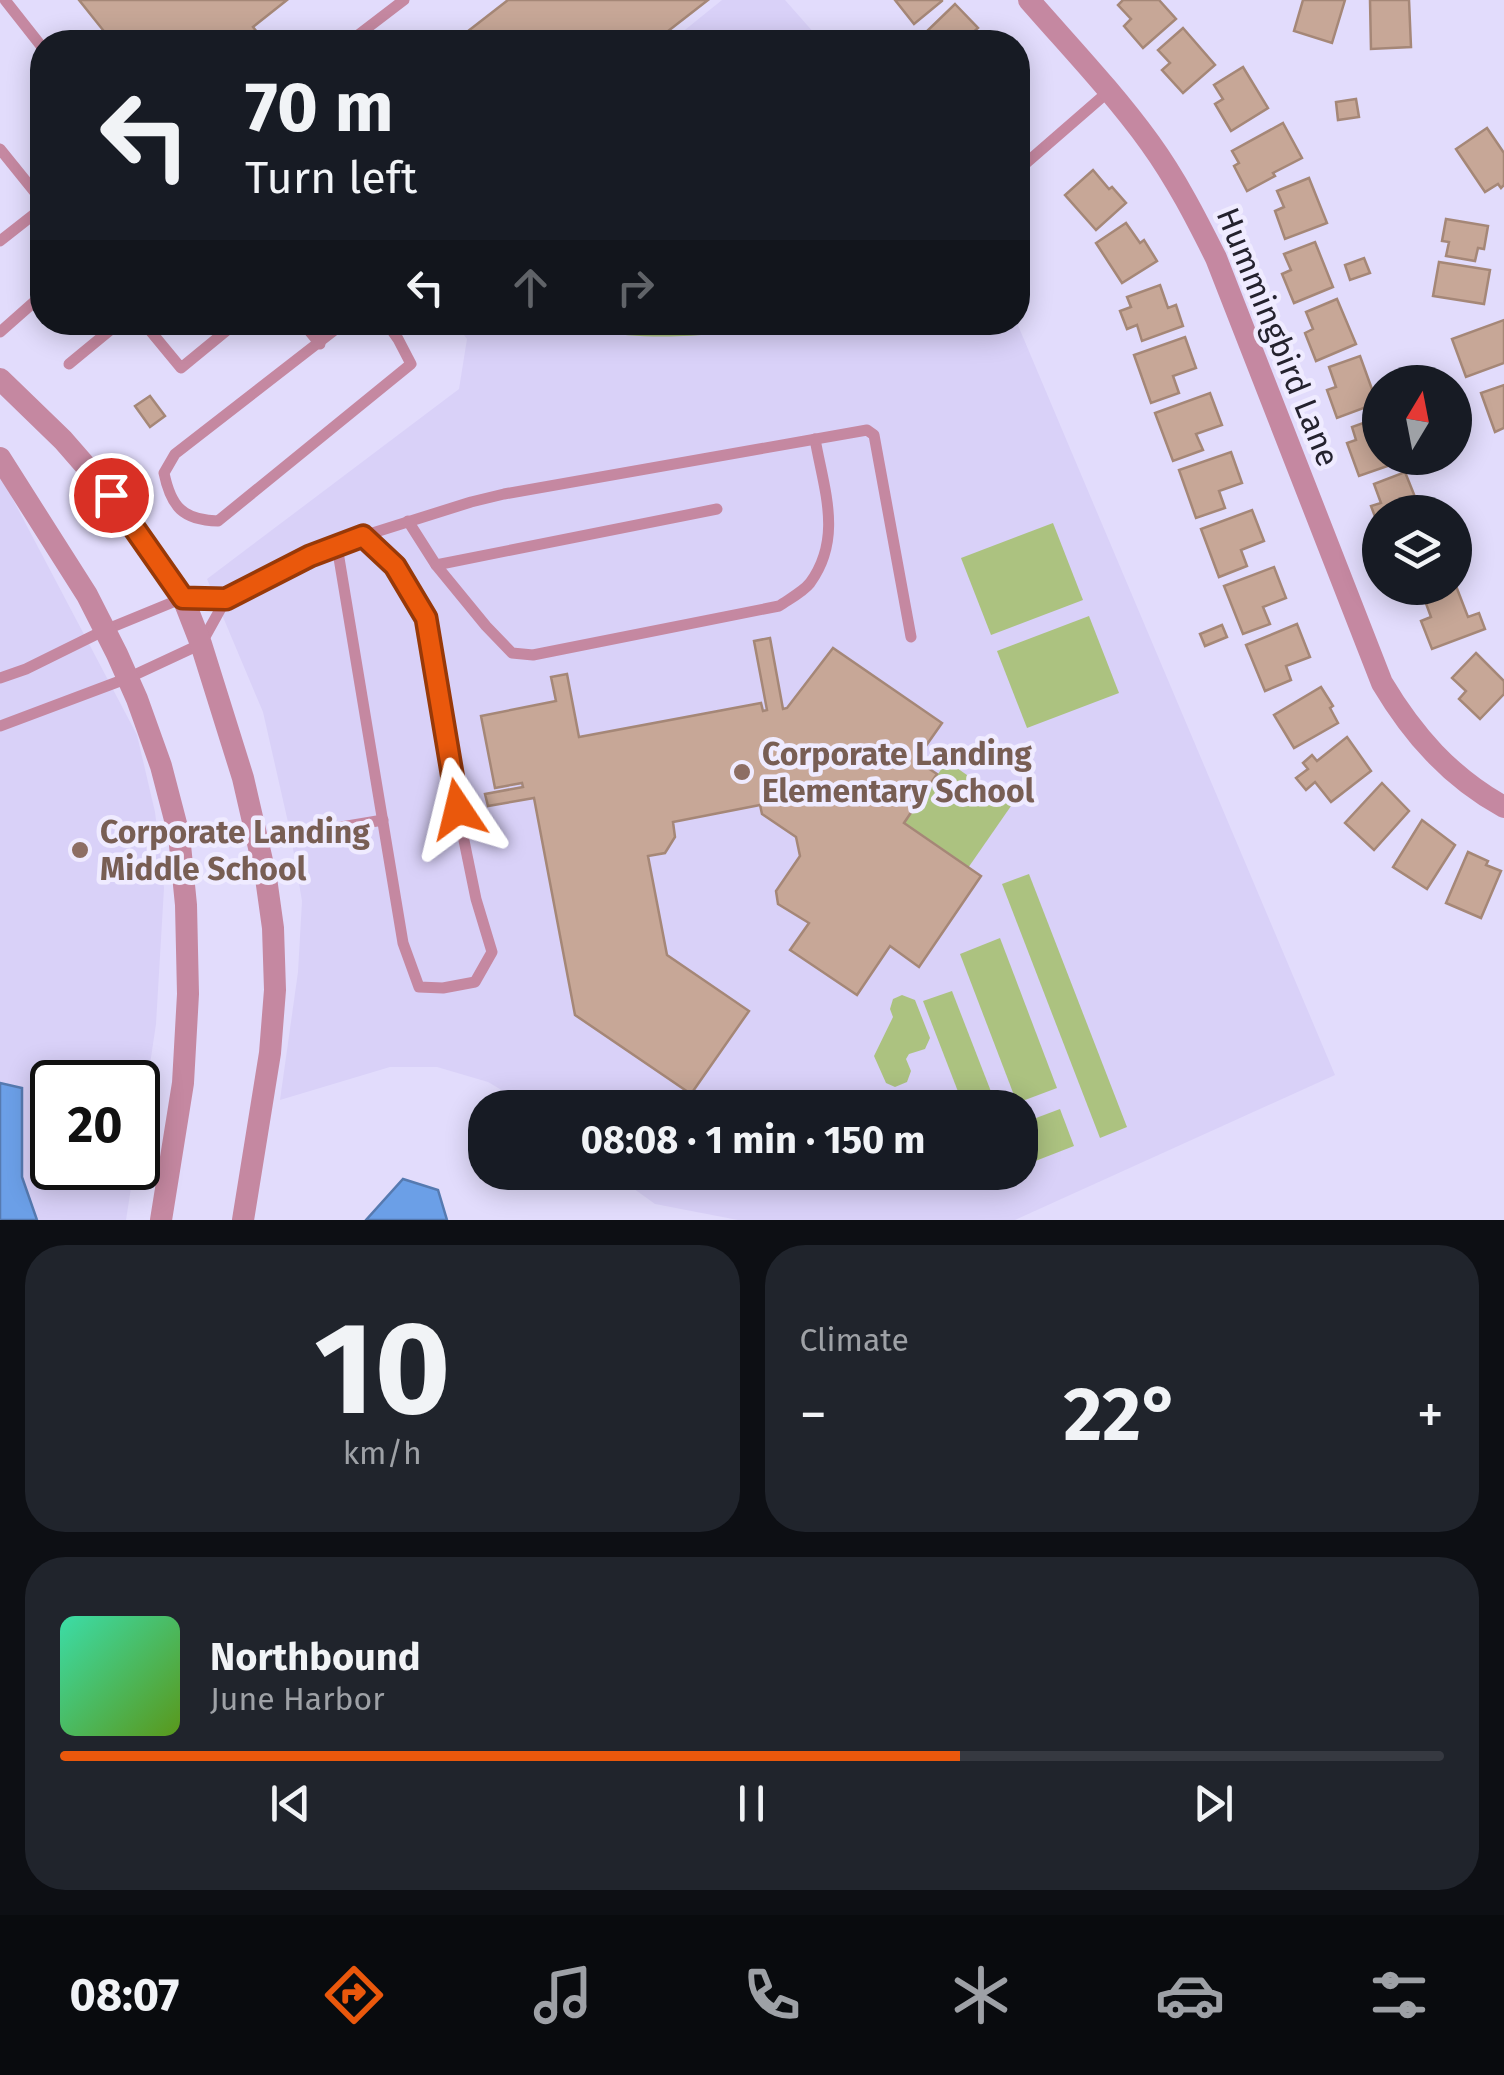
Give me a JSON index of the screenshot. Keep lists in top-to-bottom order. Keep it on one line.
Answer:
{"streets":{"street":["Hummingbird Lane"]},"places":["Corporate Landing Elementary School","Corporate Landing Middle School"],"north":"top","page":{"turn":["70 m","Turn left"],"limit":"20","trip":"08:08 · 1 min · 150 m","tile":[["10","km/h"],"Climate"],"heat":["−","22°","+"],"song":["Northbound","June Harbor"],"tabs":"08:07"}}
